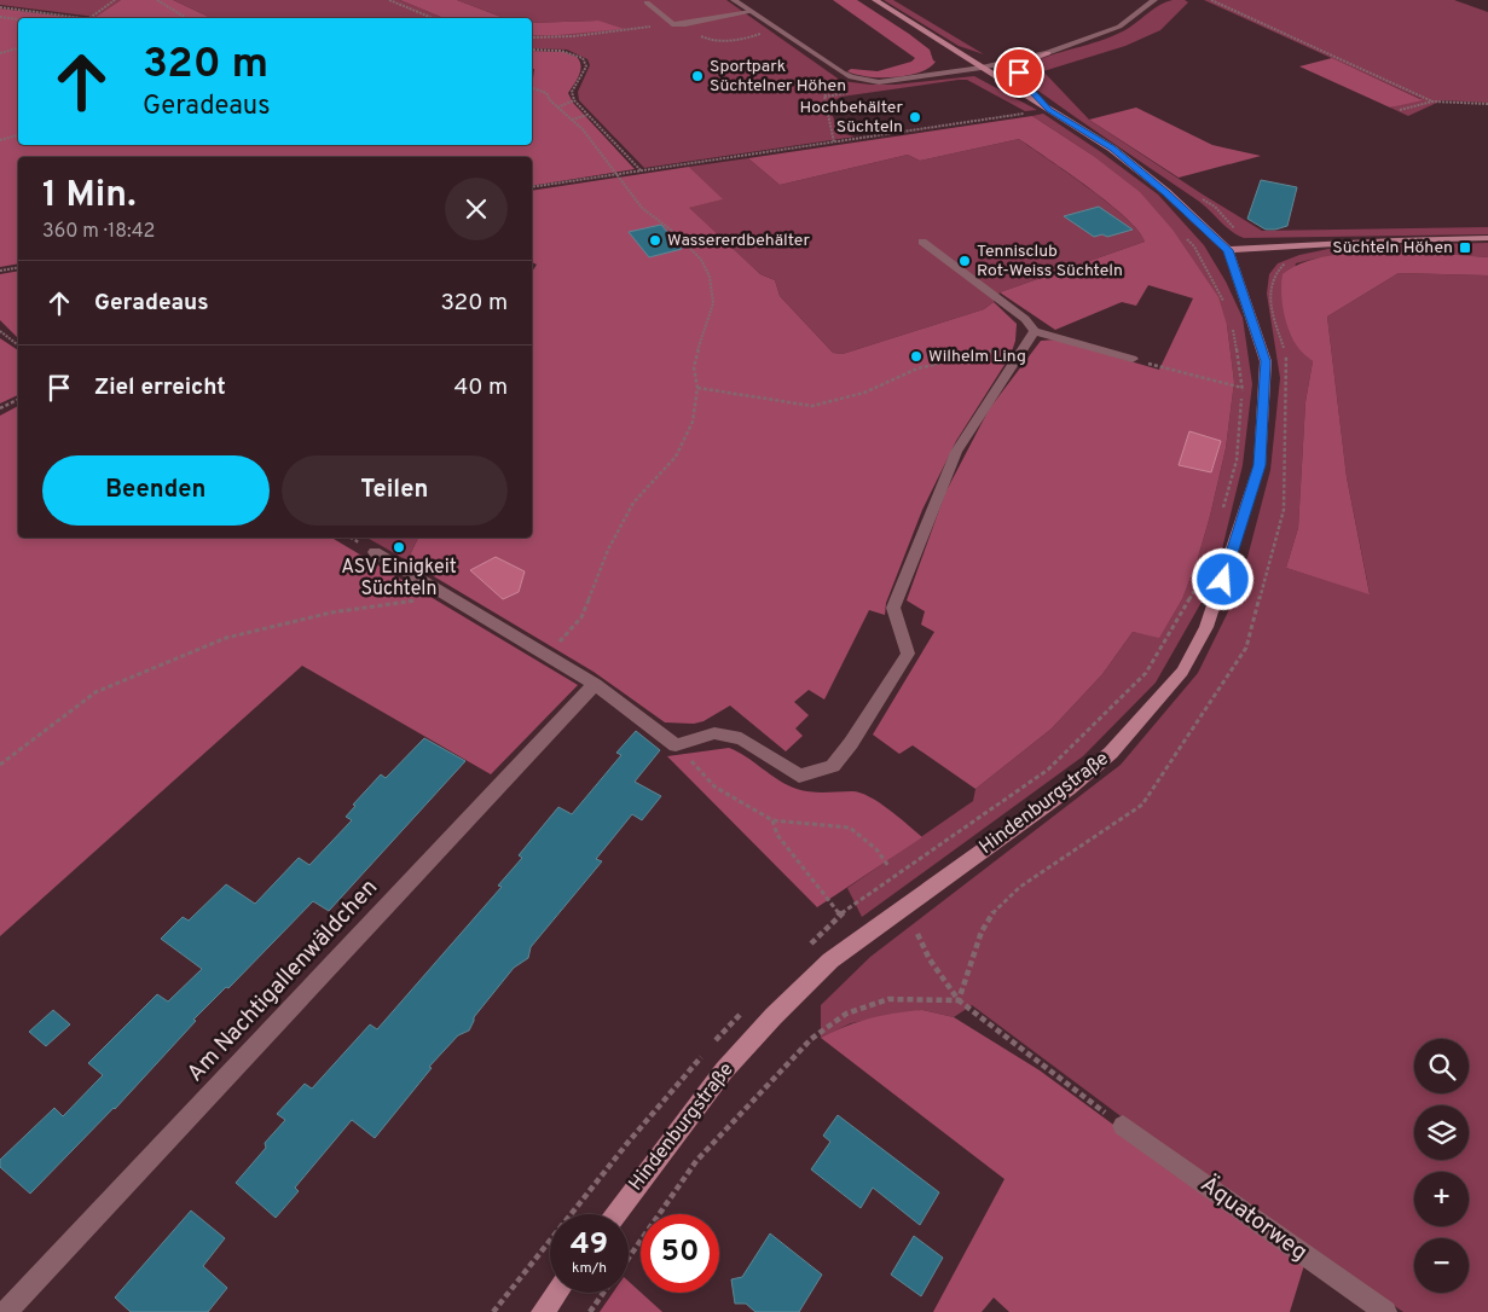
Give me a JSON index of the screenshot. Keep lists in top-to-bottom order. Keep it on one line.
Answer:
{"streets":{"main road":["Hindenburgstraße"],"street":["Am Nachtigallenwäldchen","Äquatorweg"]},"places":{"other":["Sportpark Süchtelner Höhen","Hochbehälter Süchteln","Wassererdbehälter","Tennisclub Rot-Weiss Süchteln","Wilhelm Ling","ASV Einigkeit Süchteln"],"transit":["Süchteln Höhen"]},"page":{"turn":["320 m","Geradeaus"],"heading":["1 Min.","360 m · 18:42"],"list":[{"name":"Geradeaus","value":"320 m"},{"name":"Ziel erreicht","value":"40 m"}],"buttons":["Beenden","Teilen"],"map_buttons":["+","−"],"speed":"49 km/h","limit":"50"}}
